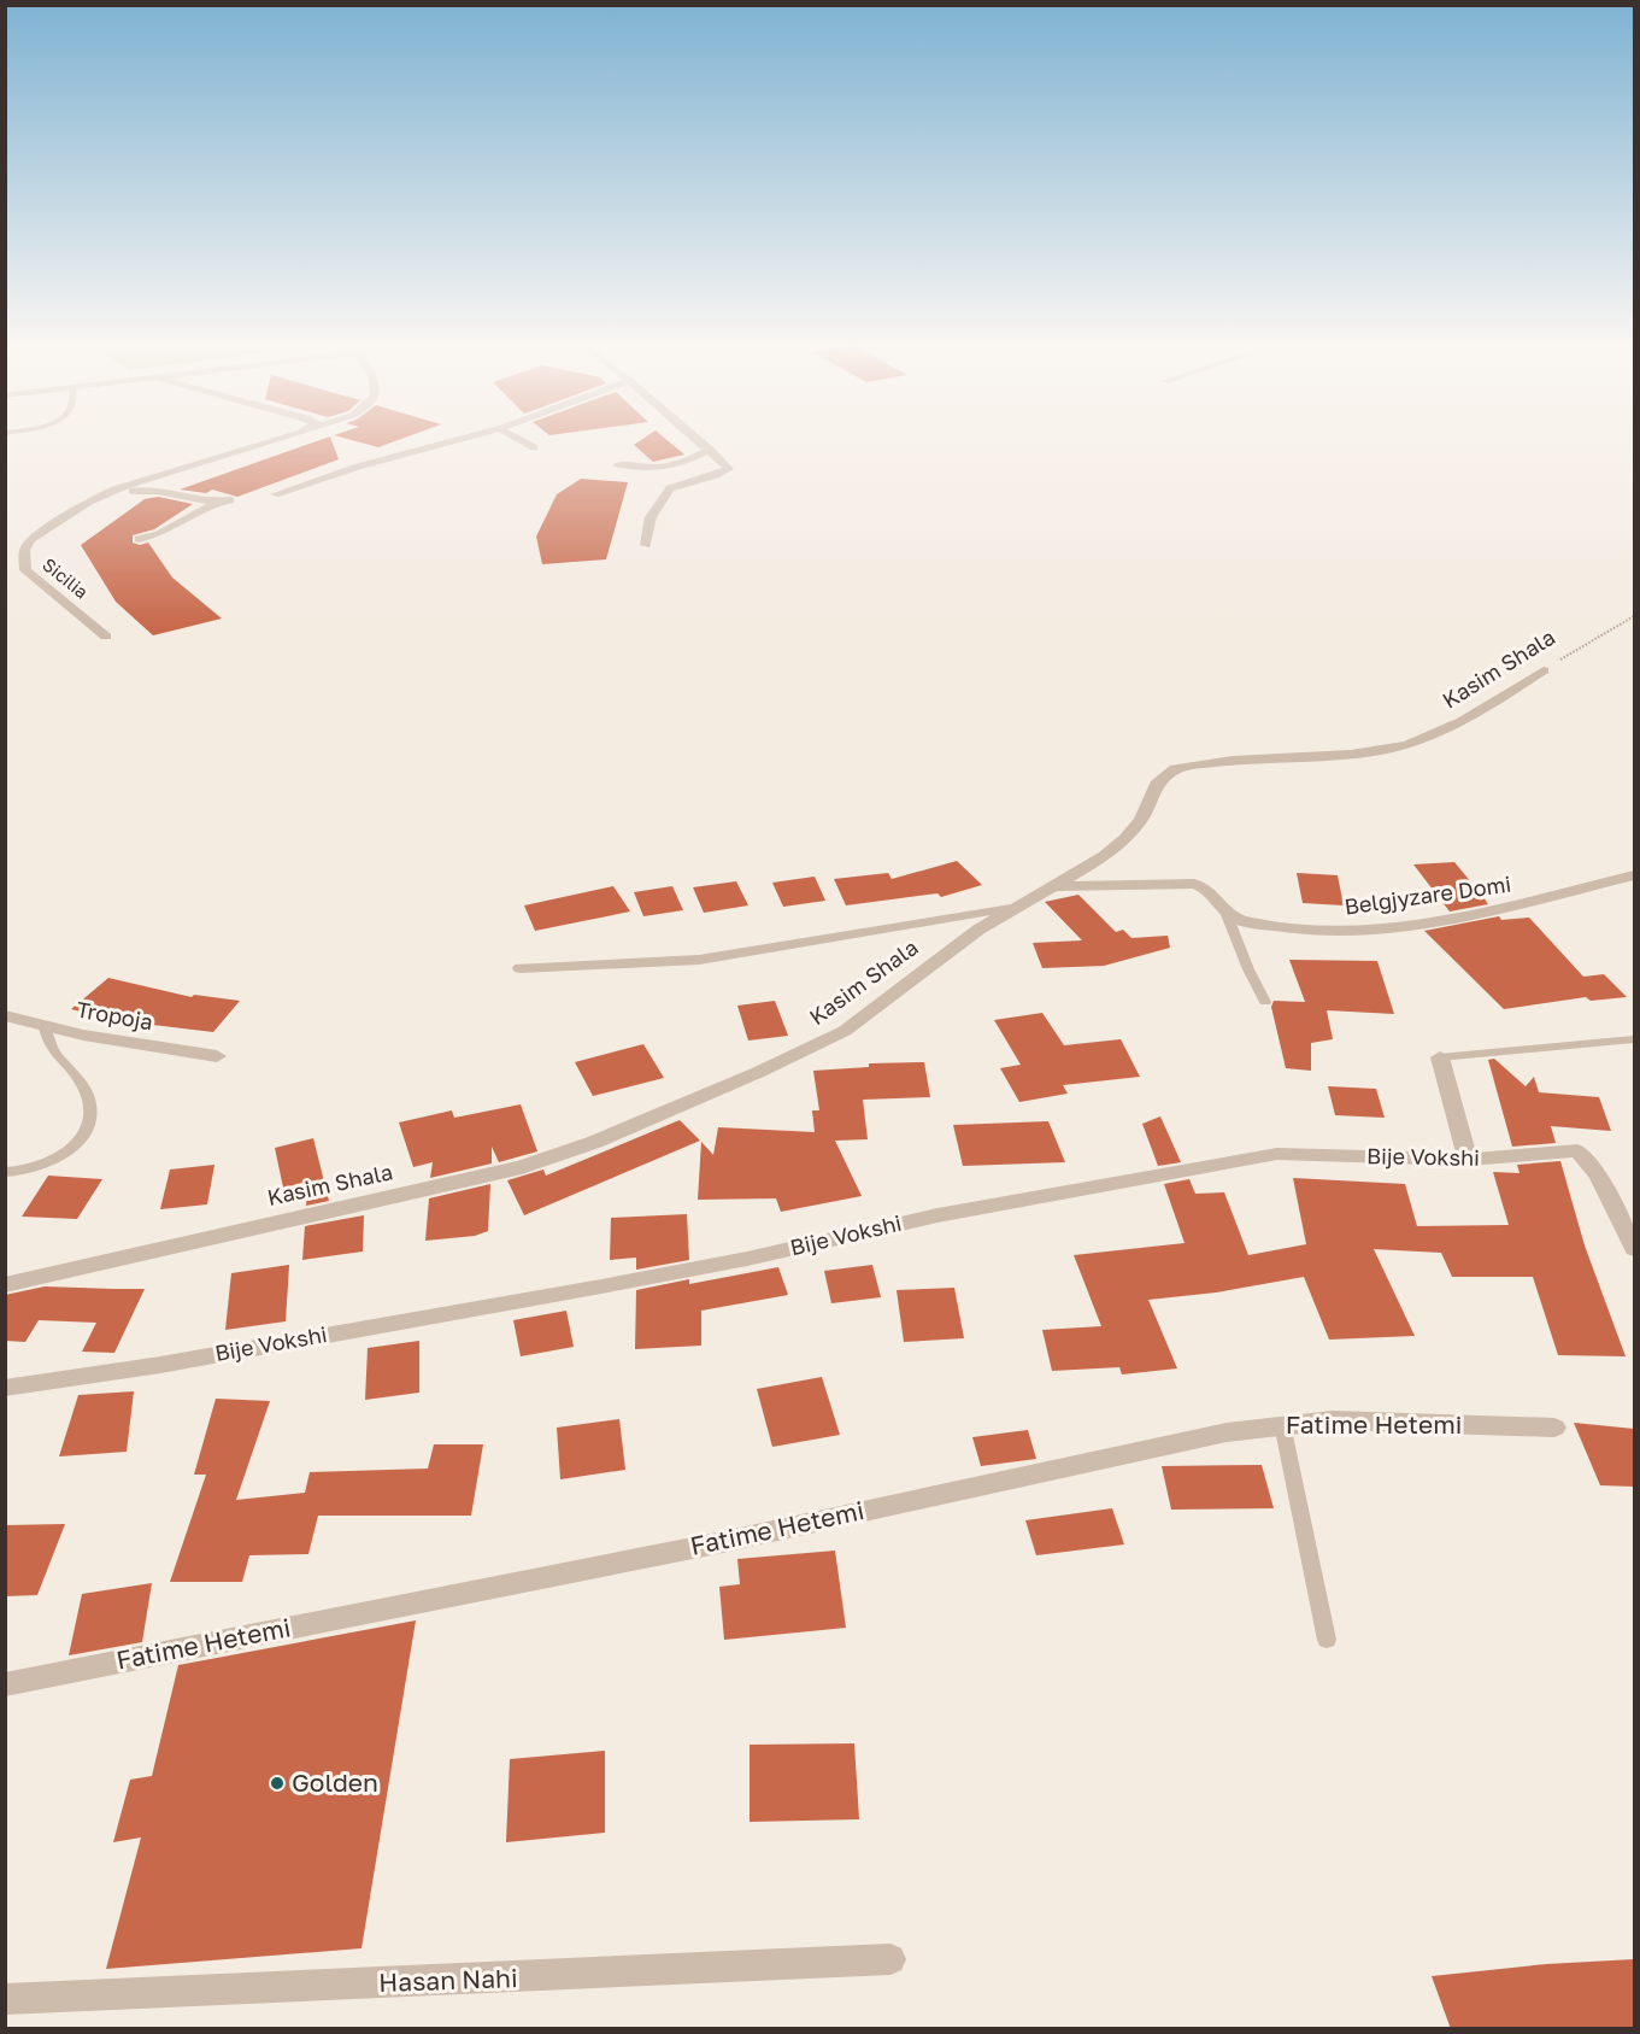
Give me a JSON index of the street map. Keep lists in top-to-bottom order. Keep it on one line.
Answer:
{"streets":{"street":["Sicilia","Kasim Shala","Belgjyzare Domi","Tropoja","Bije Vokshi","Fatime Hetemi","Hasan Nahi"]},"crossings":[["Kasim Shala","Belgjyzare Domi"]],"places":["Golden"]}
